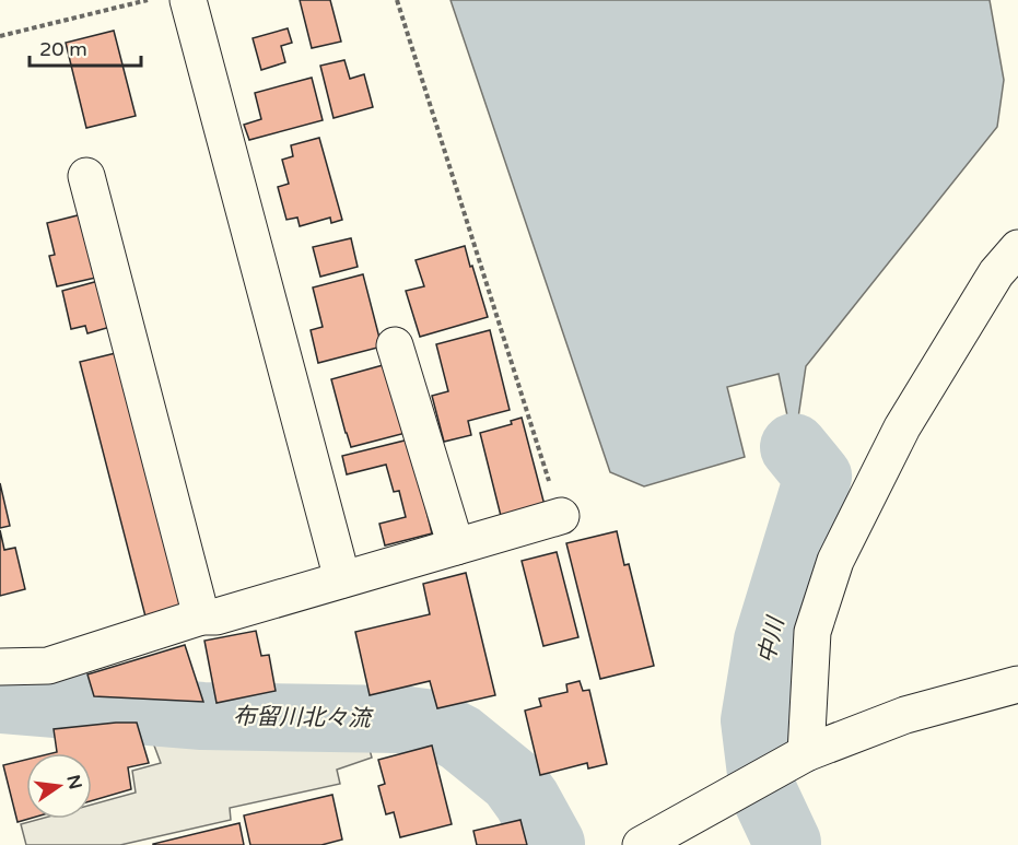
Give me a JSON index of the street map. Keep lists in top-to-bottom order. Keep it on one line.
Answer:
{"water":["中川","布留川北々流"],"scale_bar":"20 m","north":"right"}
